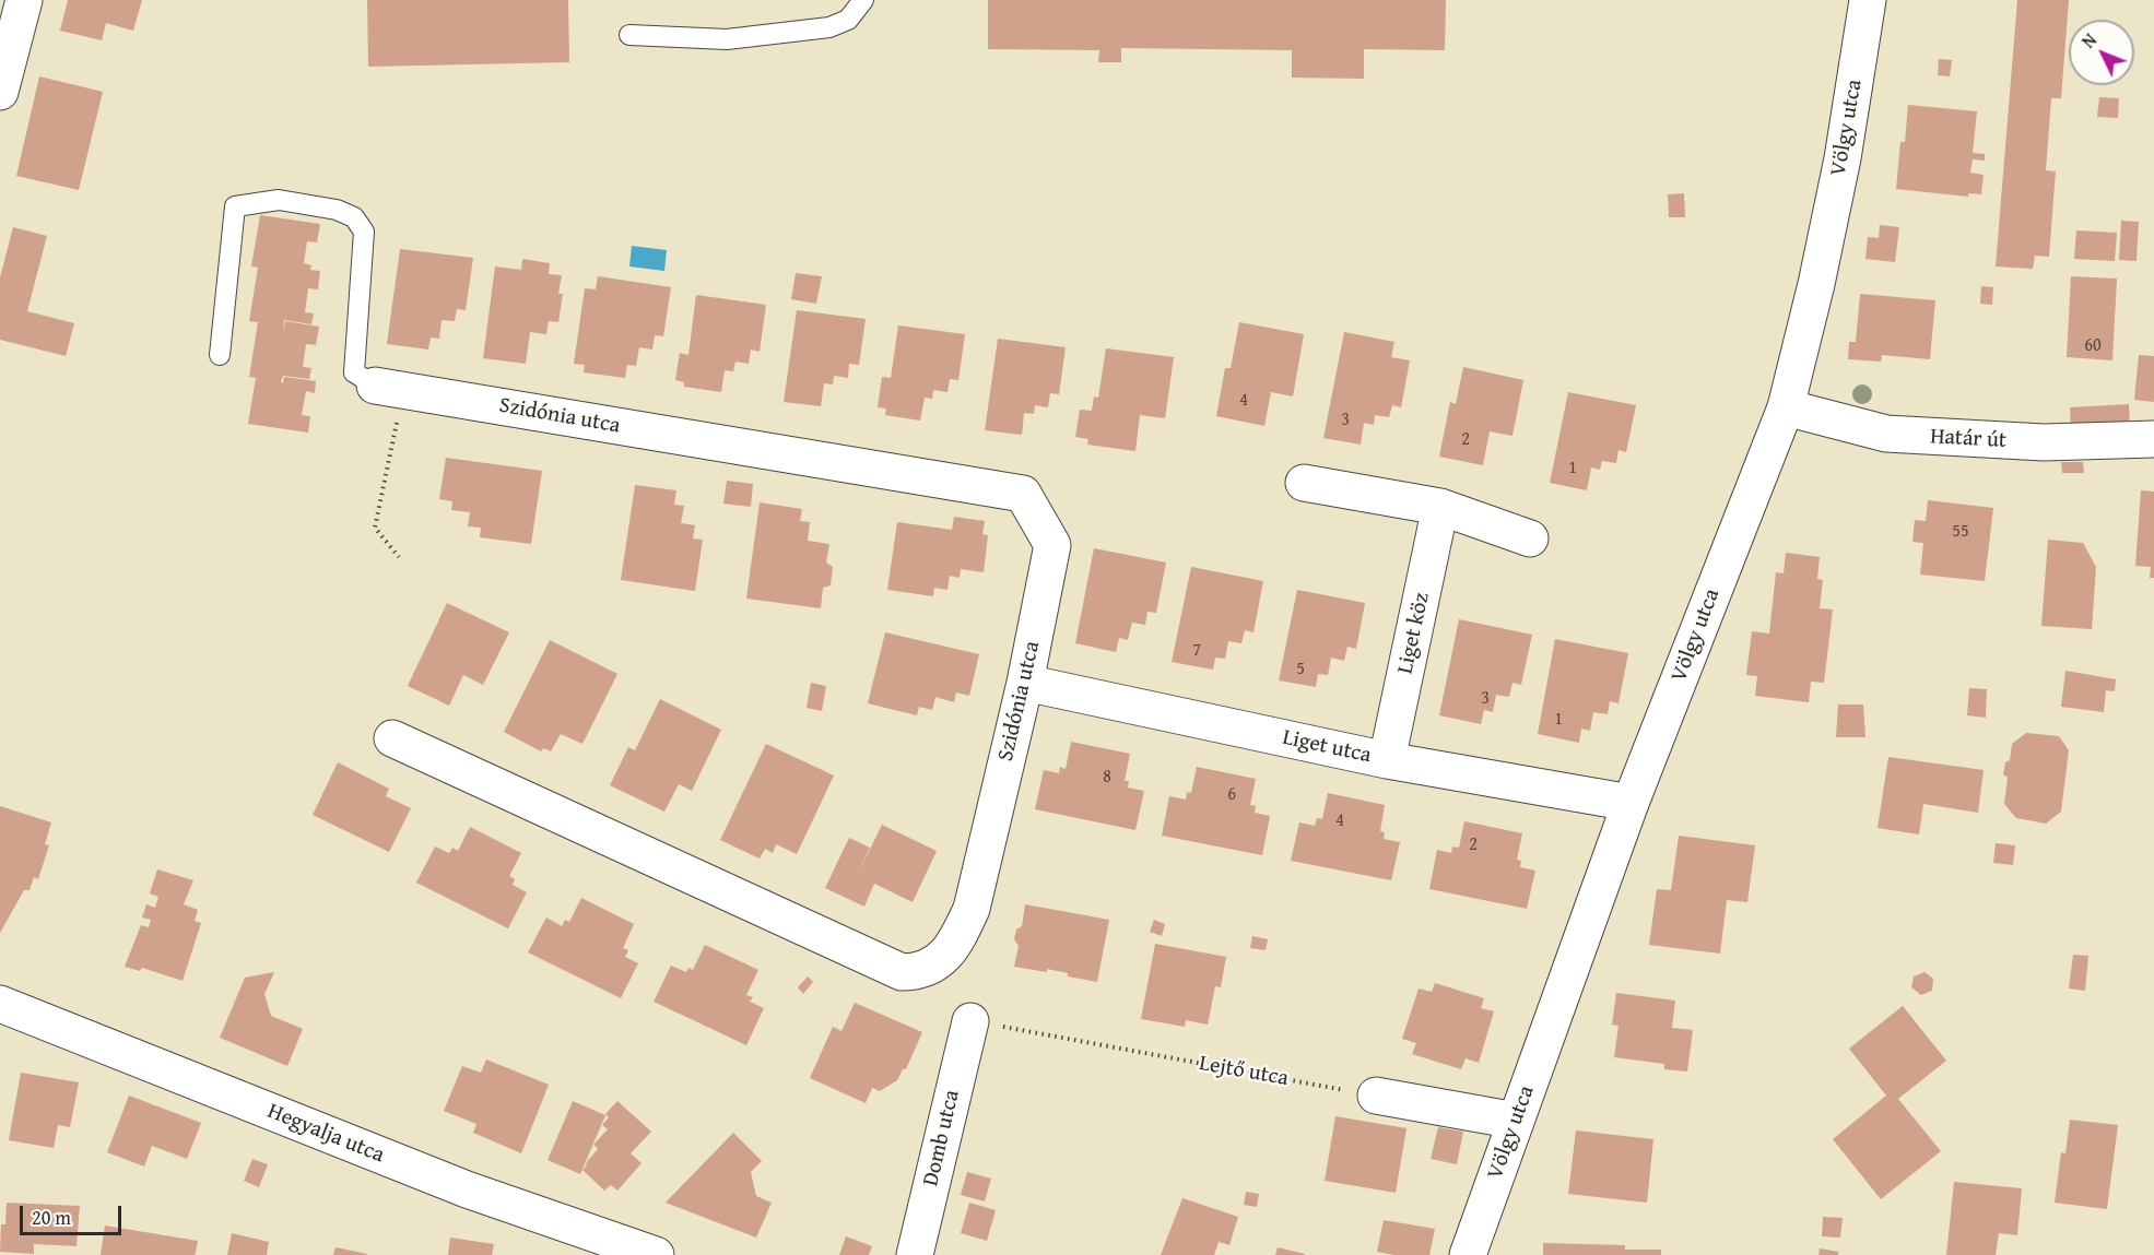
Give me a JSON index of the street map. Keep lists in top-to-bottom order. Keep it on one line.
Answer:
{"streets":{"street":["Völgy utca","Szidónia utca","Határ út","Liget köz","Liget utca","Hegyalja utca","Domb utca"],"path":["Lejtő utca"]},"crossings":[["Völgy utca","Határ út"],["Völgy utca","Liget utca"],["Szidónia utca","Liget utca"],["Liget köz","Liget utca"],["Lejtő utca","Domb utca"]],"house_numbers":["60","4","3","2","1","55","7","5","3","1","8","6","4","2"],"scale_bar":"20 m","north":"top left"}
